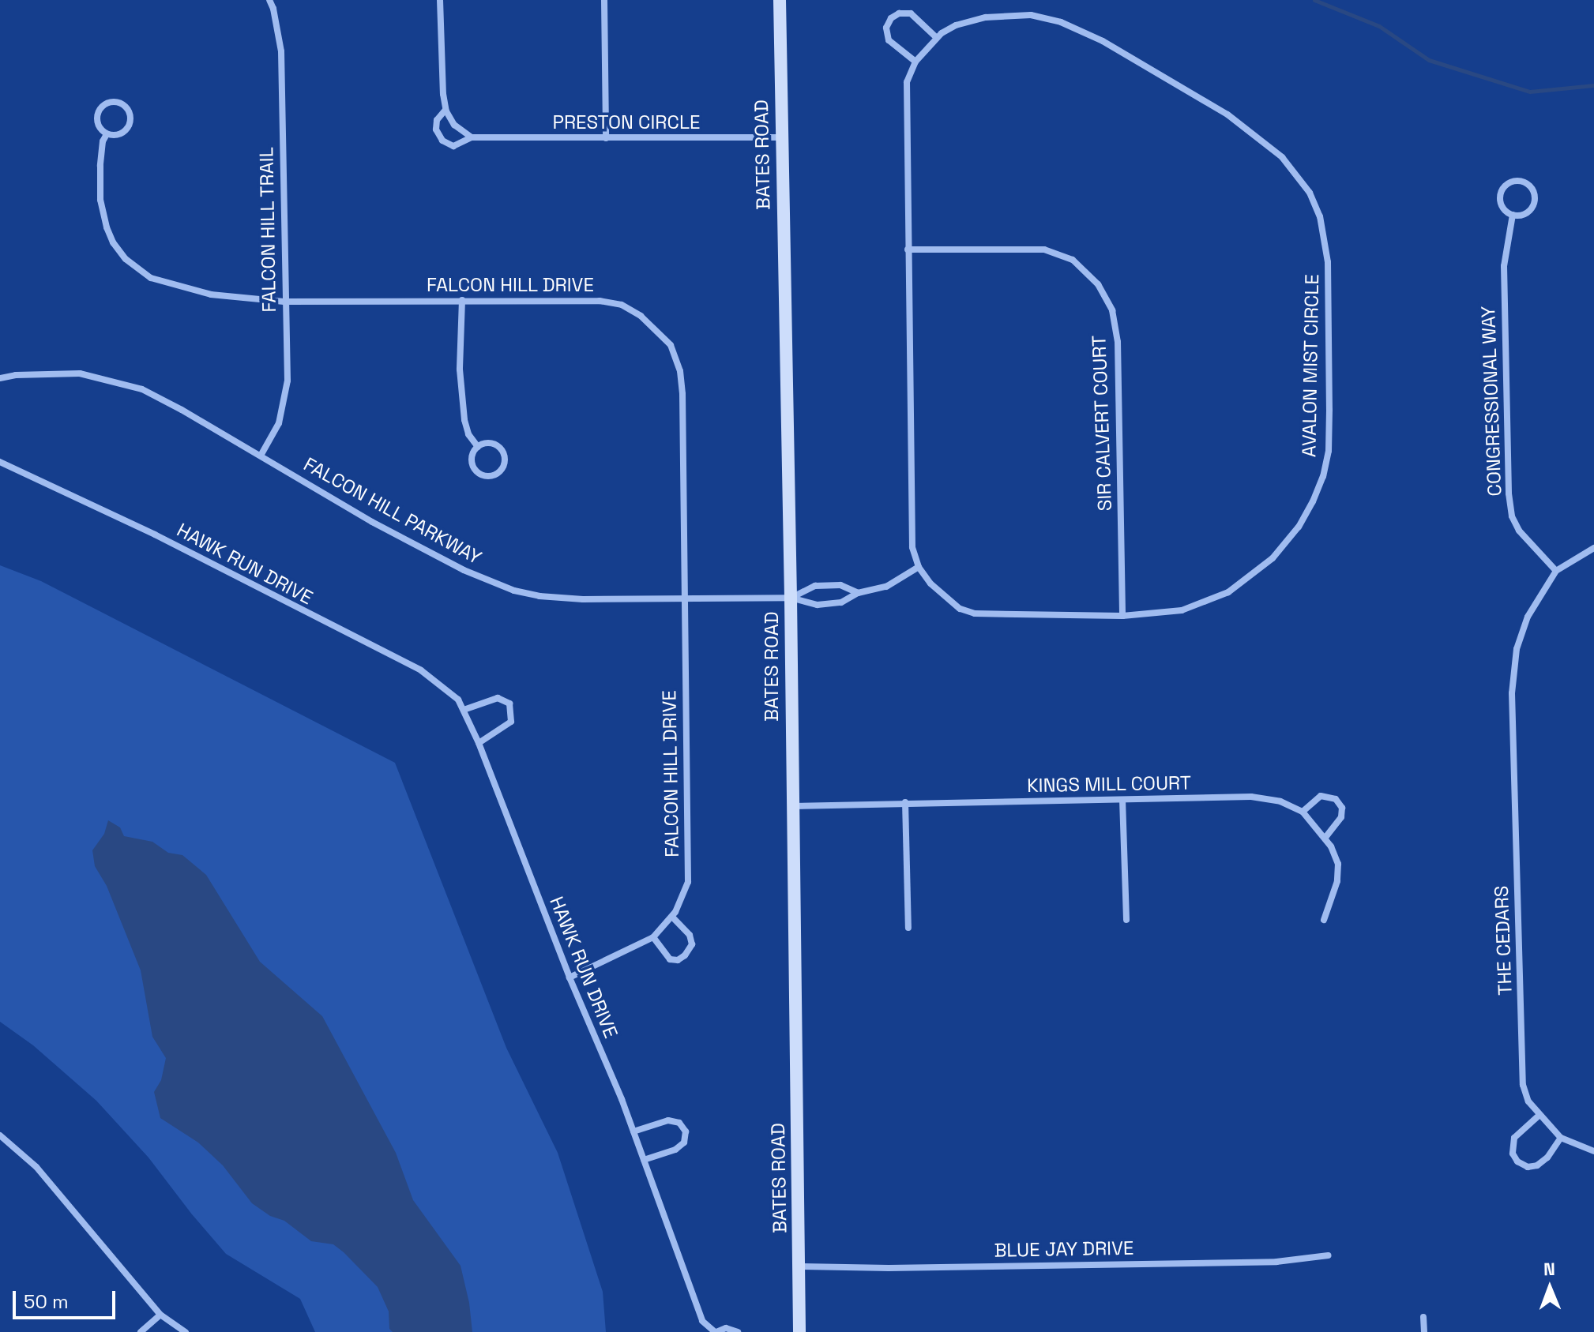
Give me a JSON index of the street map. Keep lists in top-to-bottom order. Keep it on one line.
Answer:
{"streets":{"street":["PRESTON CIRCLE","BATES ROAD","FALCON HILL TRAIL","FALCON HILL DRIVE","AVALON MIST CIRCLE","CONGRESSIONAL WAY","SIR CALVERT COURT","FALCON HILL PARKWAY","HAWK RUN DRIVE","KINGS MILL COURT","THE CEDARS","BLUE JAY DRIVE"]},"crossings":[["PRESTON CIRCLE","BATES ROAD"],["BATES ROAD","FALCON HILL PARKWAY"],["BATES ROAD","KINGS MILL COURT"],["BATES ROAD","BLUE JAY DRIVE"],["FALCON HILL TRAIL","FALCON HILL DRIVE"],["FALCON HILL TRAIL","FALCON HILL PARKWAY"],["FALCON HILL DRIVE","FALCON HILL PARKWAY"],["FALCON HILL DRIVE","HAWK RUN DRIVE"],["AVALON MIST CIRCLE","SIR CALVERT COURT"],["AVALON MIST CIRCLE","FALCON HILL PARKWAY"],["CONGRESSIONAL WAY","THE CEDARS"]],"scale_bar":"50 m","north":"top"}
